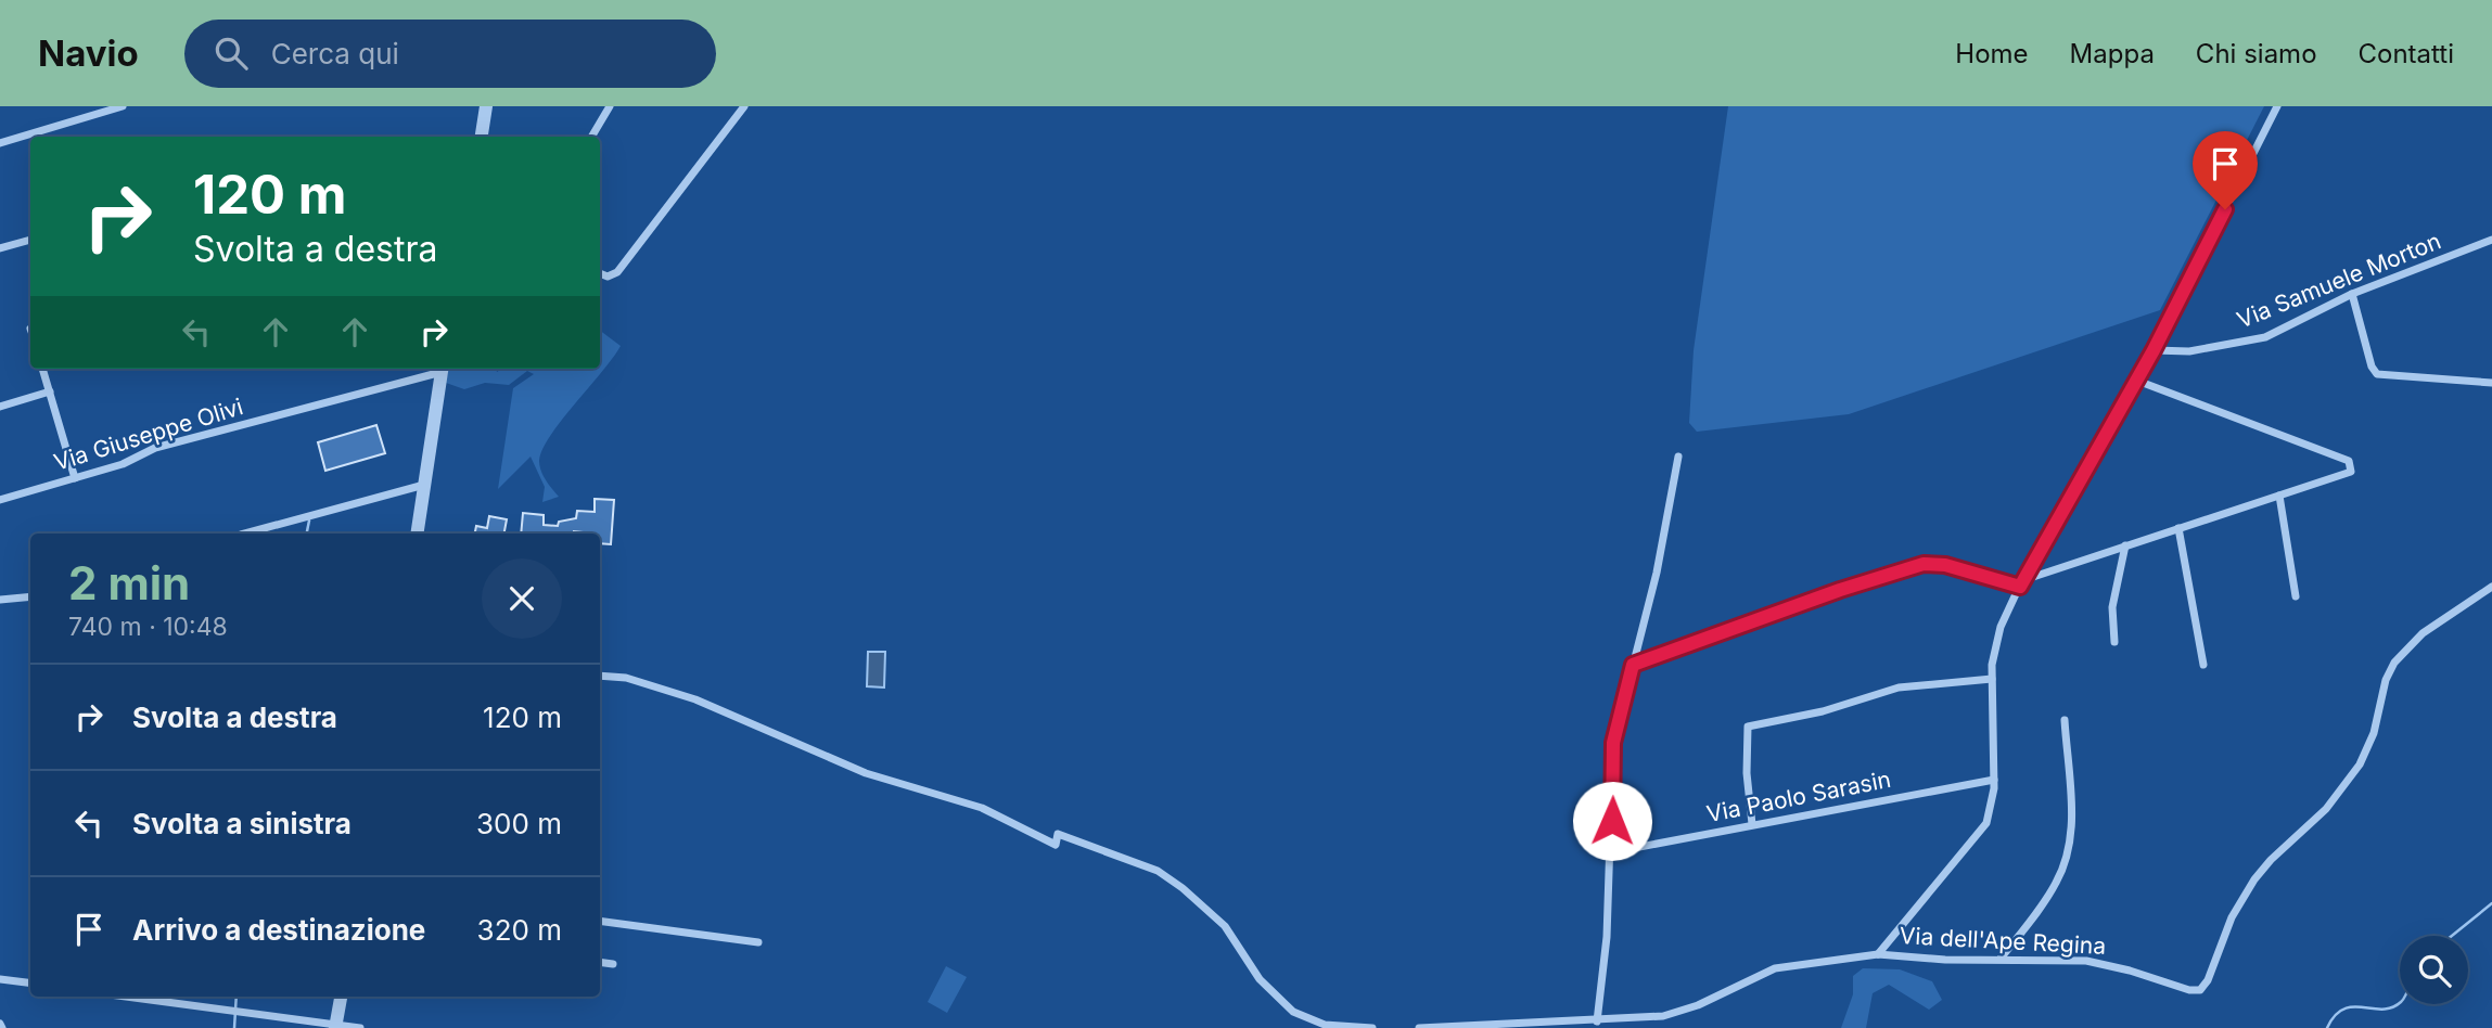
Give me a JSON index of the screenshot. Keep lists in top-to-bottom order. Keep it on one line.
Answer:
{"streets":{"street":["Via Samuele Morton","Via Giuseppe Olivi","Via Paolo Sarasin","Via dell'Ape Regina"]},"page":{"header":"Navio","search":"Cerca qui","nav":["Home","Mappa","Chi siamo","Contatti"],"turn":["120 m","Svolta a destra"],"heading":["2 min","740 m · 10:48"],"list":[{"name":"Svolta a destra","value":"120 m"},{"name":"Svolta a sinistra","value":"300 m"},{"name":"Arrivo a destinazione","value":"320 m"}]}}
